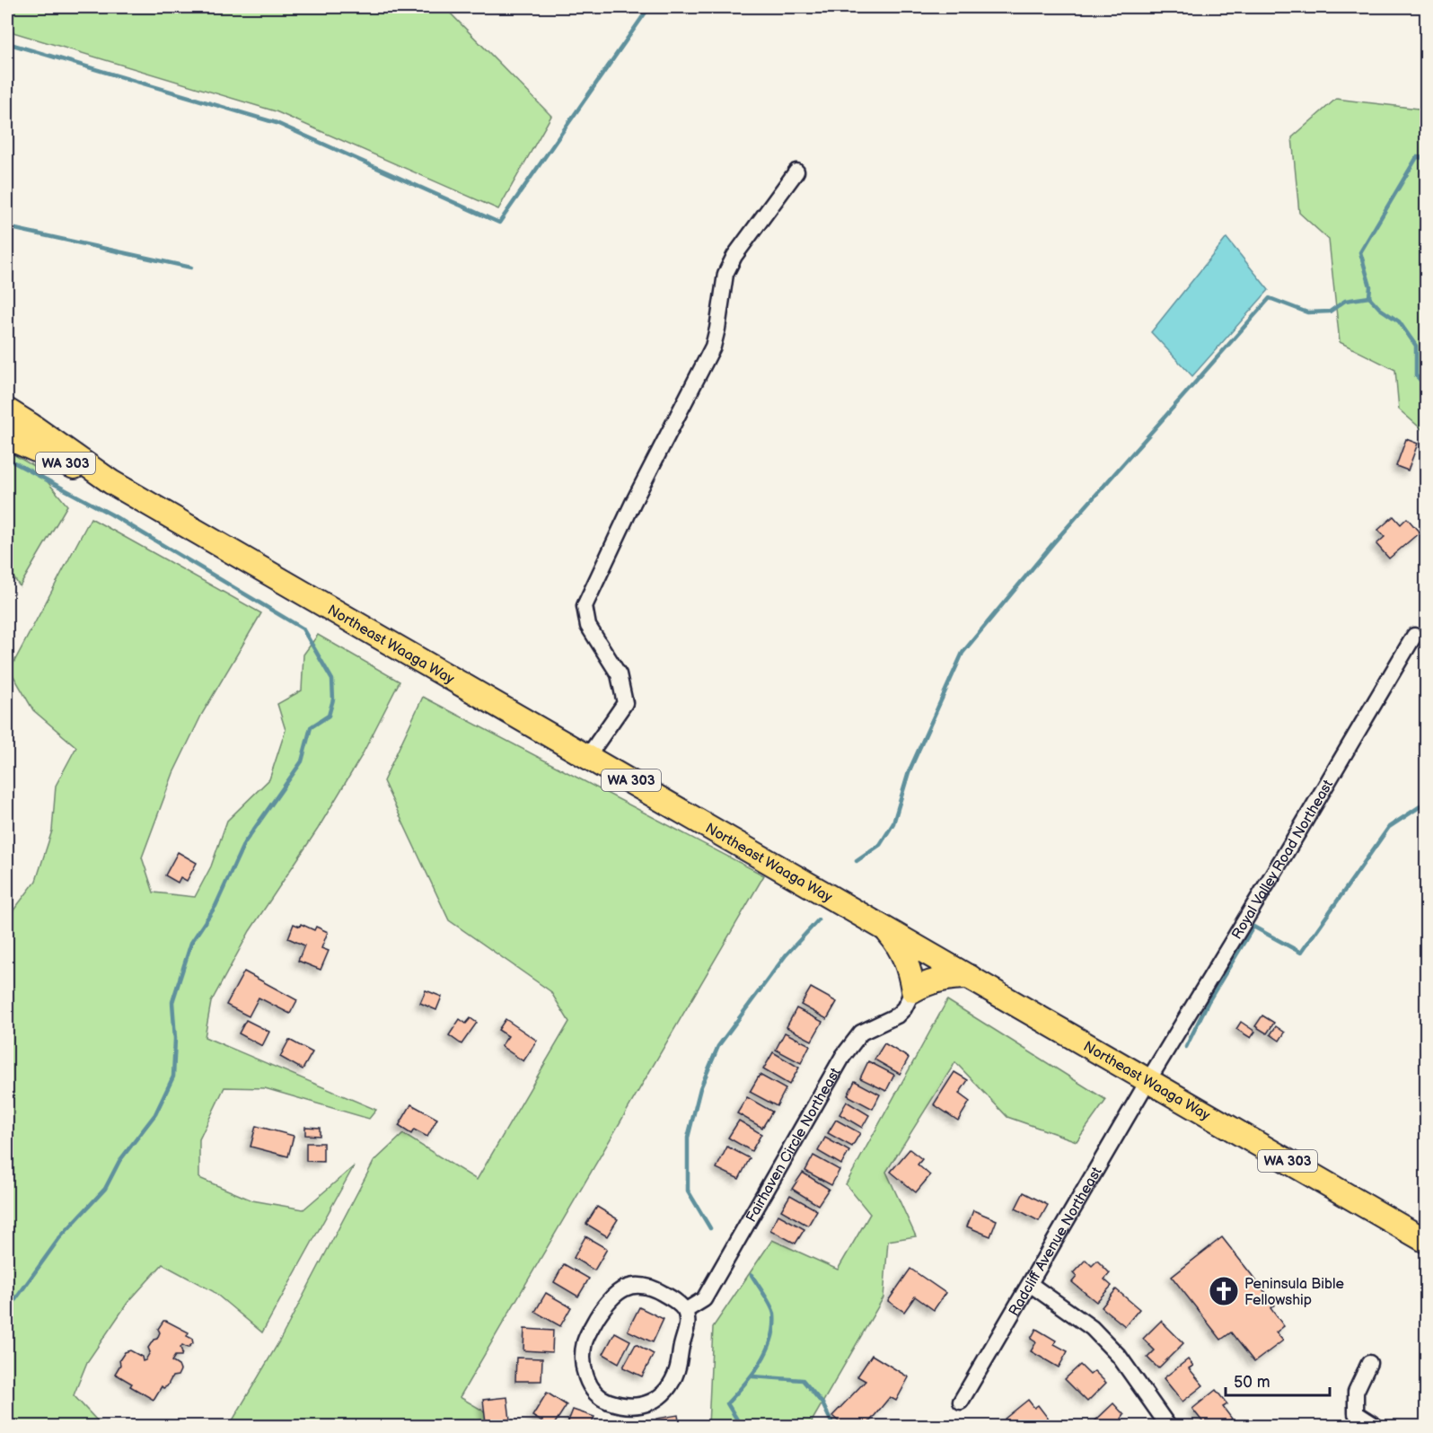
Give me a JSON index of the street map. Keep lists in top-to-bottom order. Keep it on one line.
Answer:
{"streets":{"highway":["WA 303","Northeast Waaga Way"],"street":["Royal Valley Road Northeast","Fairhaven Circle Northeast","Radcliff Avenue Northeast"]},"crossings":[["WA 303","Northeast Waaga Way"],["Northeast Waaga Way","Royal Valley Road Northeast"],["Northeast Waaga Way","Radcliff Avenue Northeast"],["Royal Valley Road Northeast","Radcliff Avenue Northeast"]],"places":{"church":["Peninsula Bible Fellowship"]},"scale_bar":"50 m"}
